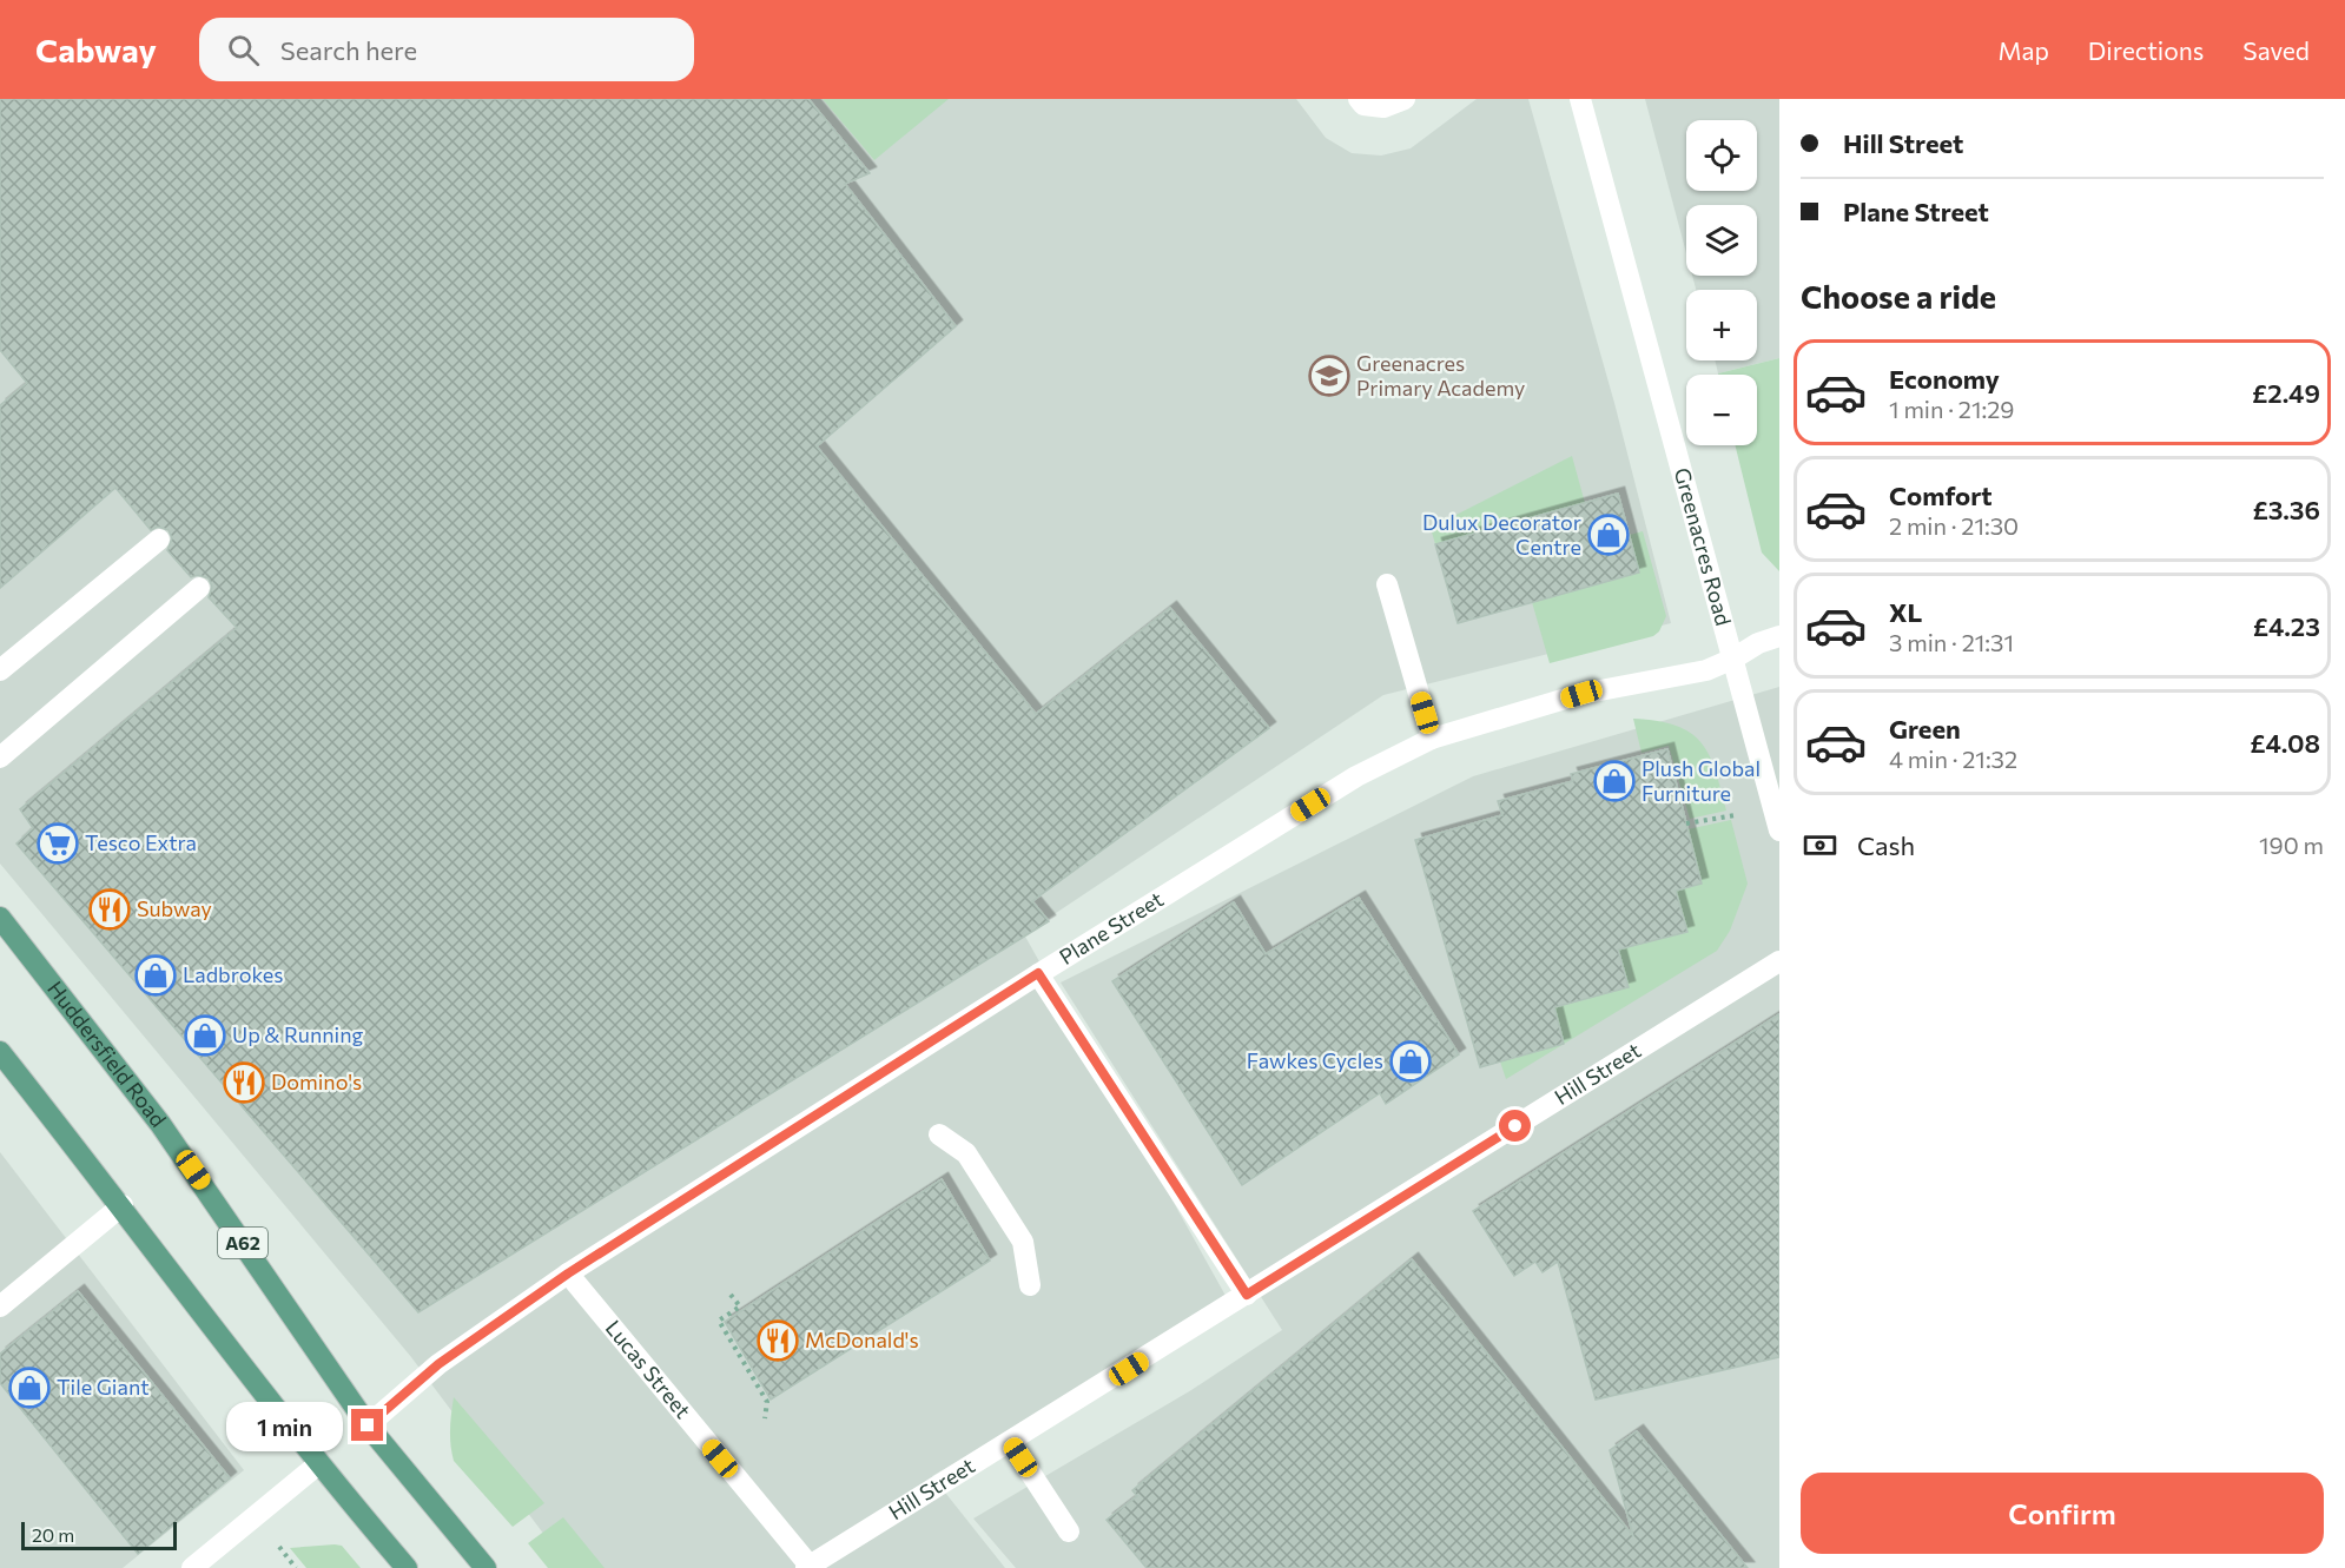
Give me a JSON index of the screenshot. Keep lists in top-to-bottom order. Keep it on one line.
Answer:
{"streets":{"main road":["Huddersfield Road","A62"],"street":["Greenacres Road","Plane Street","Hill Street","Lucas Street"]},"crossings":[["Greenacres Road","Plane Street"],["Plane Street","Huddersfield Road"],["Plane Street","Lucas Street"],["Hill Street","Lucas Street"]],"places":{"school or university":["Greenacres Primary Academy"],"shop":["Dulux Decorator Centre","Plush Global Furniture","Ladbrokes","Up & Running","Fawkes Cycles","Tile Giant"],"supermarket":["Tesco Extra"],"restaurant":["Subway","Domino's","McDonald's"]},"scale_bar":"20 m","page":{"header":"Cabway","search":"Search here","nav":["Map","Directions","Saved"],"banner":["Hill Street","Plane Street"],"map_buttons":["+","−"],"heading":"Choose a ride","list":[{"name":"Economy","note":"1 min · 21:29","value":"£2.49"},{"name":"Comfort","note":"2 min · 21:30","value":"£3.36"},{"name":"XL","note":"3 min · 21:31","value":"£4.23"},{"name":"Green","note":"4 min · 21:32","value":"£4.08"}],"pay":["Cash","190 m"],"bubble":"1 min","buttons":"Confirm","scale":"20 m"}}
